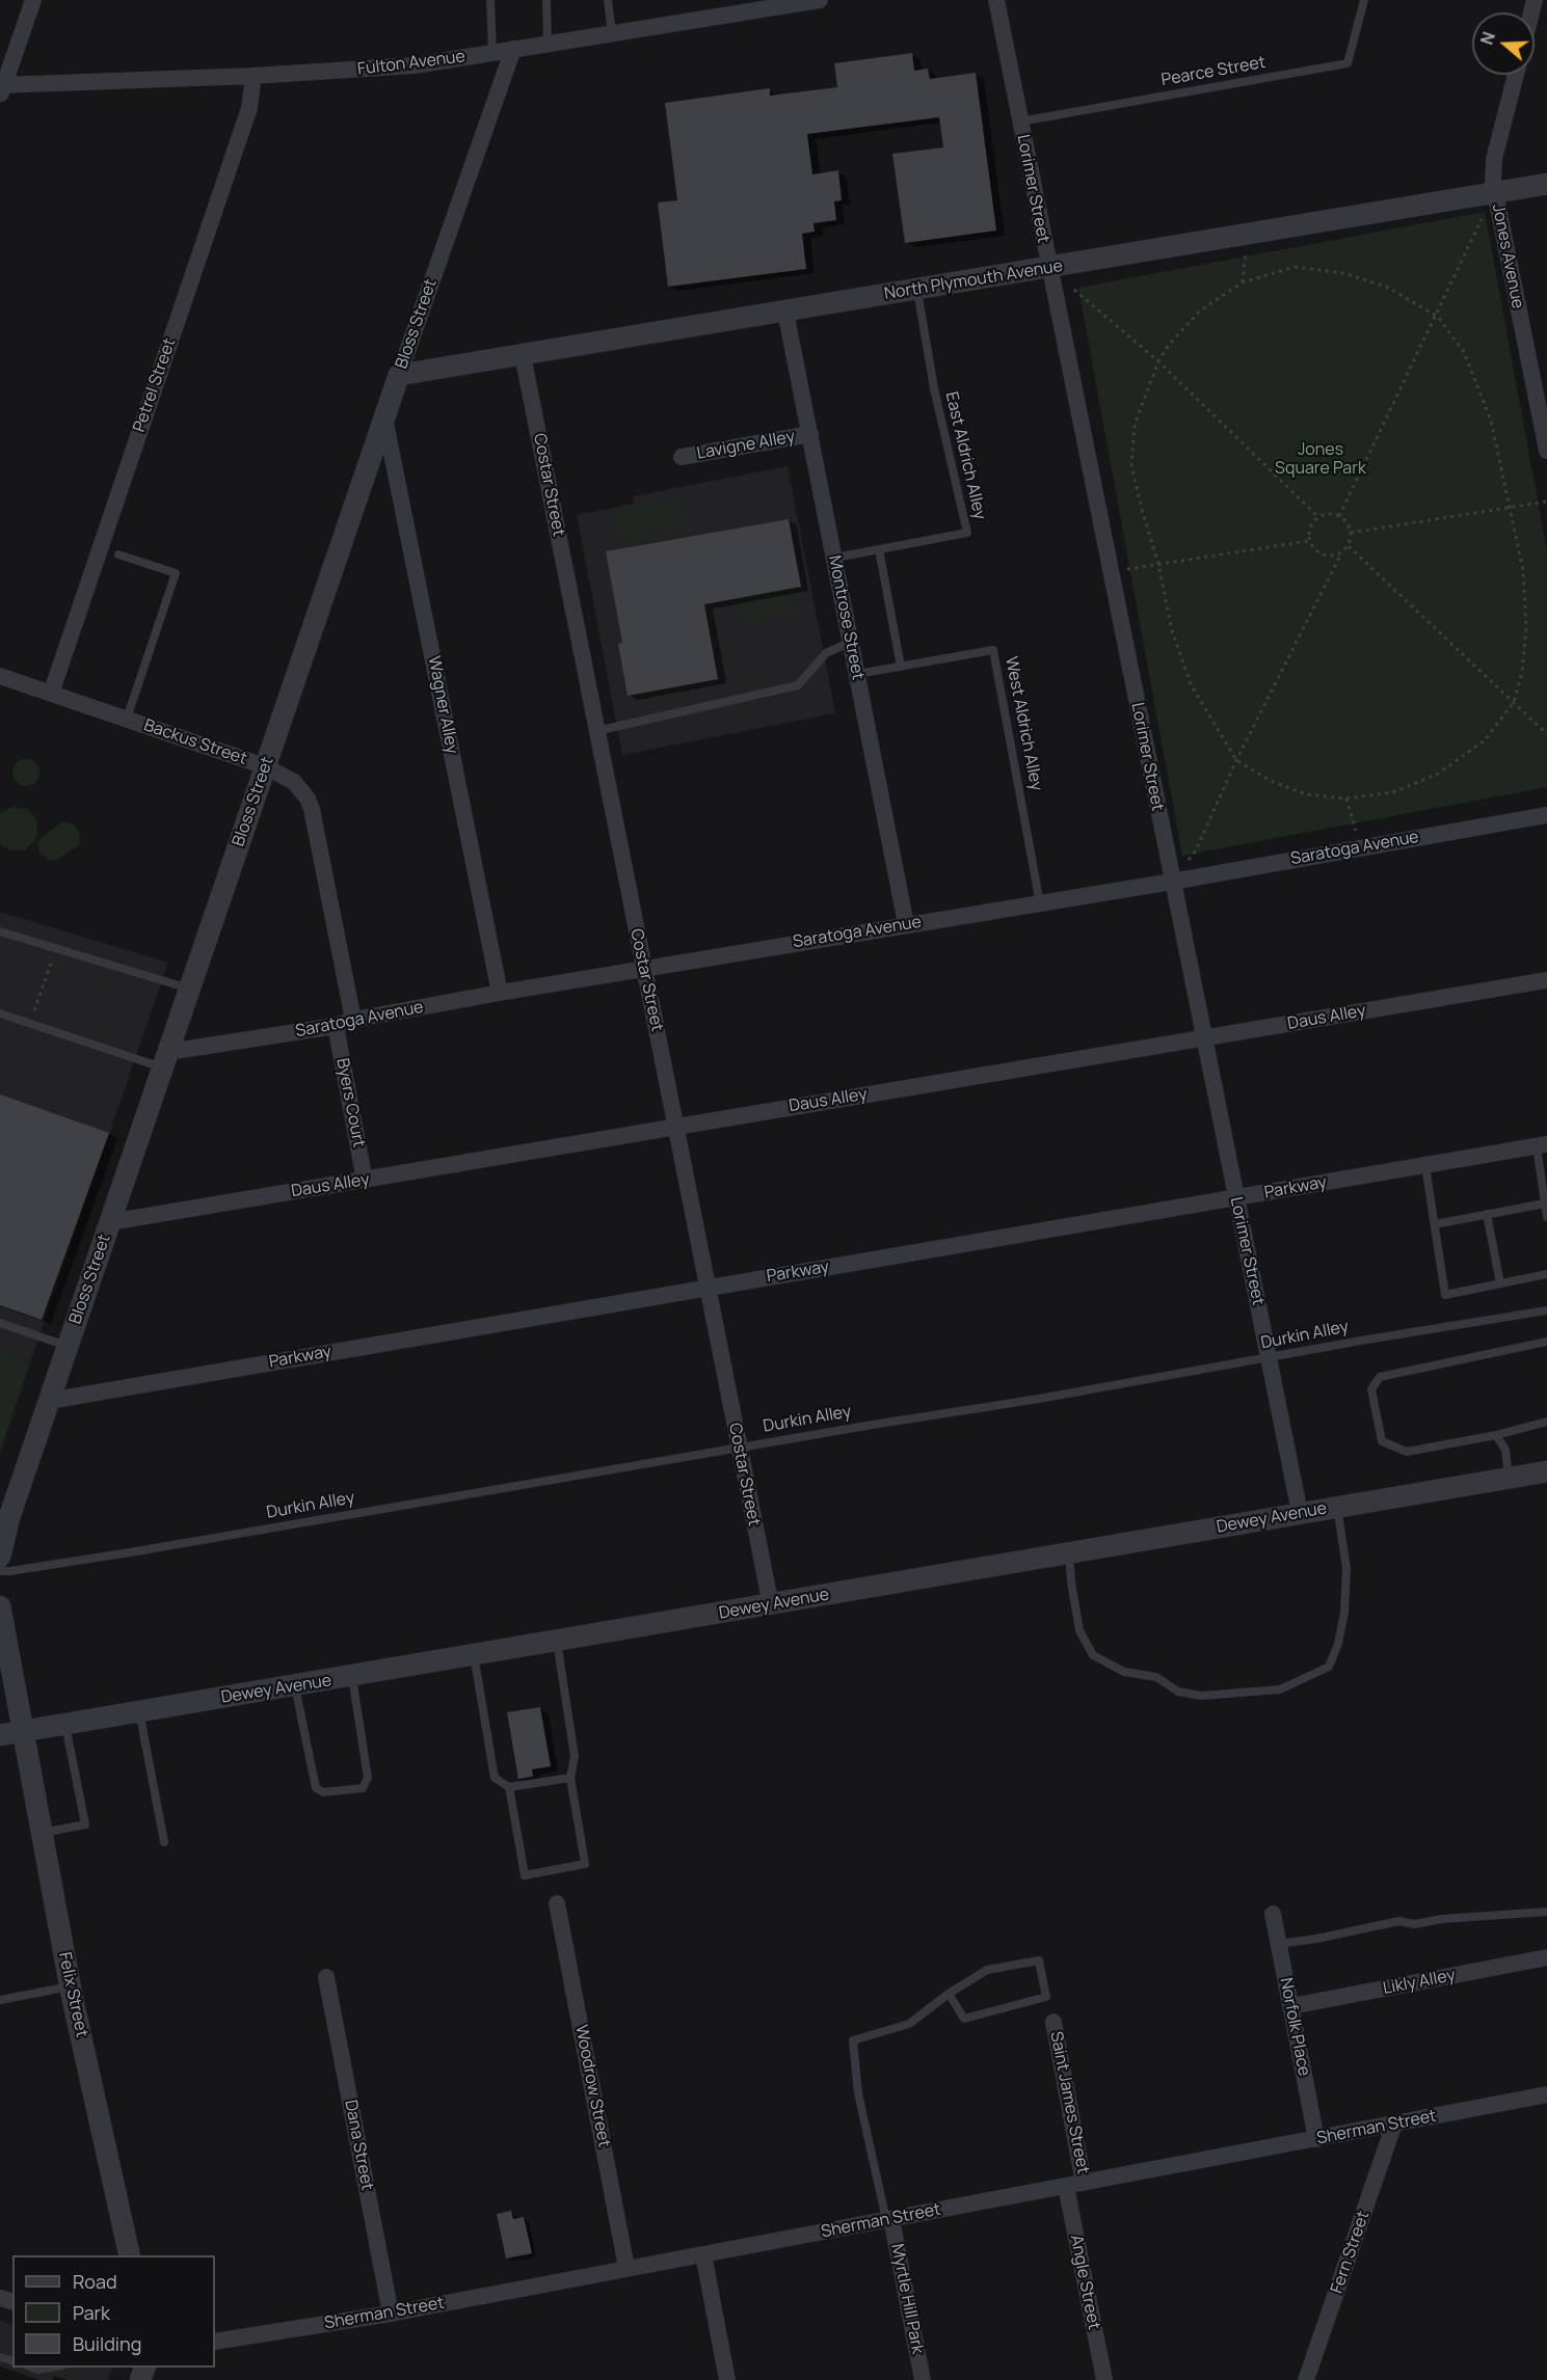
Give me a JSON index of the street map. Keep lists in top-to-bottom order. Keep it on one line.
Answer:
{"streets":{"street":["Fulton Avenue","Lorimer Street","Jones Avenue","North Plymouth Avenue","Bloss Street","Petrel Street","Lavigne Alley","Costar Street","Montrose Street","Wagner Alley","Backus Street","Saratoga Avenue","Daus Alley","Byers Court","Parkway","Dewey Avenue","Likly Alley","Felix Street","Norfolk Place","Woodrow Street","Saint James Street","Sherman Street","Dana Street","Fern Street","Angle Street","Myrtle Hill Park"],"lane":["Pearce Street","East Aldrich Alley","West Aldrich Alley","Durkin Alley"]},"crossings":[["Fulton Avenue","Bloss Street"],["Fulton Avenue","Petrel Street"],["Pearce Street","Lorimer Street"],["Lorimer Street","North Plymouth Avenue"],["Lorimer Street","Saratoga Avenue"],["Lorimer Street","Daus Alley"],["Lorimer Street","Parkway"],["Lorimer Street","Durkin Alley"],["Lorimer Street","Dewey Avenue"],["Jones Avenue","North Plymouth Avenue"],["North Plymouth Avenue","Bloss Street"],["North Plymouth Avenue","East Aldrich Alley"],["North Plymouth Avenue","Costar Street"],["North Plymouth Avenue","Montrose Street"],["Bloss Street","Wagner Alley"],["Bloss Street","Backus Street"],["Bloss Street","Saratoga Avenue"],["Bloss Street","Daus Alley"],["Bloss Street","Parkway"],["Petrel Street","Backus Street"],["Lavigne Alley","Montrose Street"],["East Aldrich Alley","Montrose Street"],["Costar Street","Saratoga Avenue"],["Costar Street","Daus Alley"],["Costar Street","Parkway"],["Costar Street","Durkin Alley"],["Costar Street","Dewey Avenue"],["Montrose Street","West Aldrich Alley"],["Montrose Street","Saratoga Avenue"],["Wagner Alley","Saratoga Avenue"],["West Aldrich Alley","Saratoga Avenue"],["Backus Street","Saratoga Avenue"],["Saratoga Avenue","Byers Court"],["Daus Alley","Byers Court"],["Dewey Avenue","Felix Street"],["Likly Alley","Norfolk Place"],["Norfolk Place","Sherman Street"],["Woodrow Street","Sherman Street"],["Saint James Street","Sherman Street"],["Sherman Street","Dana Street"],["Sherman Street","Fern Street"],["Sherman Street","Angle Street"],["Sherman Street","Myrtle Hill Park"]],"parks":["Jones Square Park"],"legend":["Road","Park","Building"],"north":"left"}
